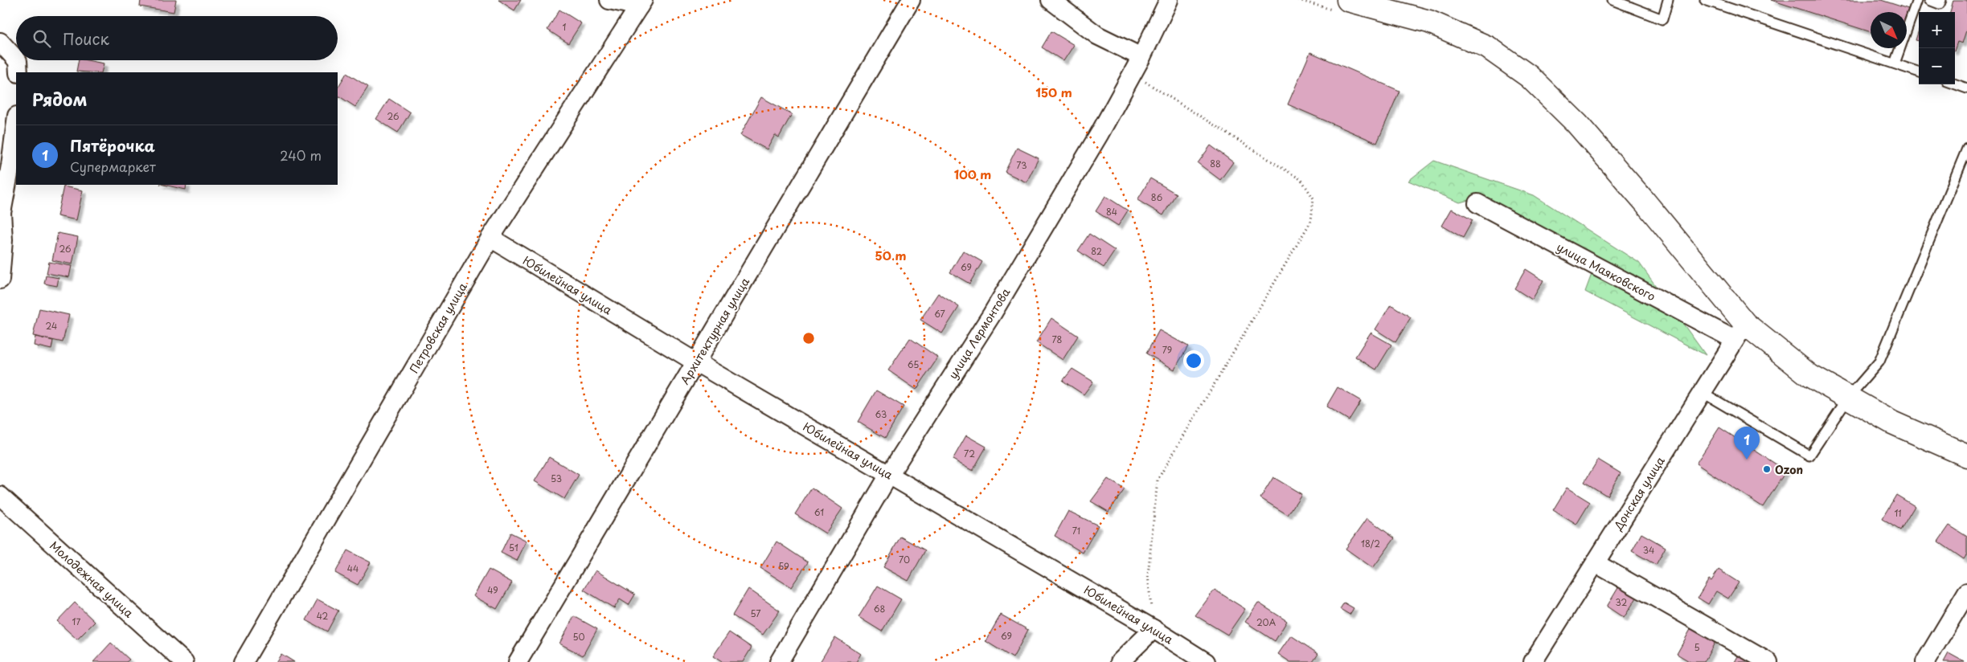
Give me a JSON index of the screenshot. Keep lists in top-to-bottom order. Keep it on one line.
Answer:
{"streets":{"street":["улица Маяковского","Юбилейная улица","Петровская улица","Архитектурная улица","улица Лермонтова","Донская улица","Молодежная улица"]},"crossings":[["улица Маяковского","Донская улица"],["Юбилейная улица","Петровская улица"],["Юбилейная улица","Архитектурная улица"],["Юбилейная улица","улица Лермонтова"]],"places":["Ozon"],"house_numbers":["1","26","88","73","86","84","26","82","69","67","24","78","79","65","63","72","53","61","11","71","18/2","51","34","70","59","44","49","32","68","57","42","17","20А","69","50","5"],"north":"bottom right","page":{"map_buttons":["+","−"],"search":"Поиск","heading":"Рядом","list":[{"mark":"1","name":"Пятёрочка","note":"Супермаркет","value":"240 m"}],"pins":"1"},"rings":["150 m","100 m","50 m"]}
